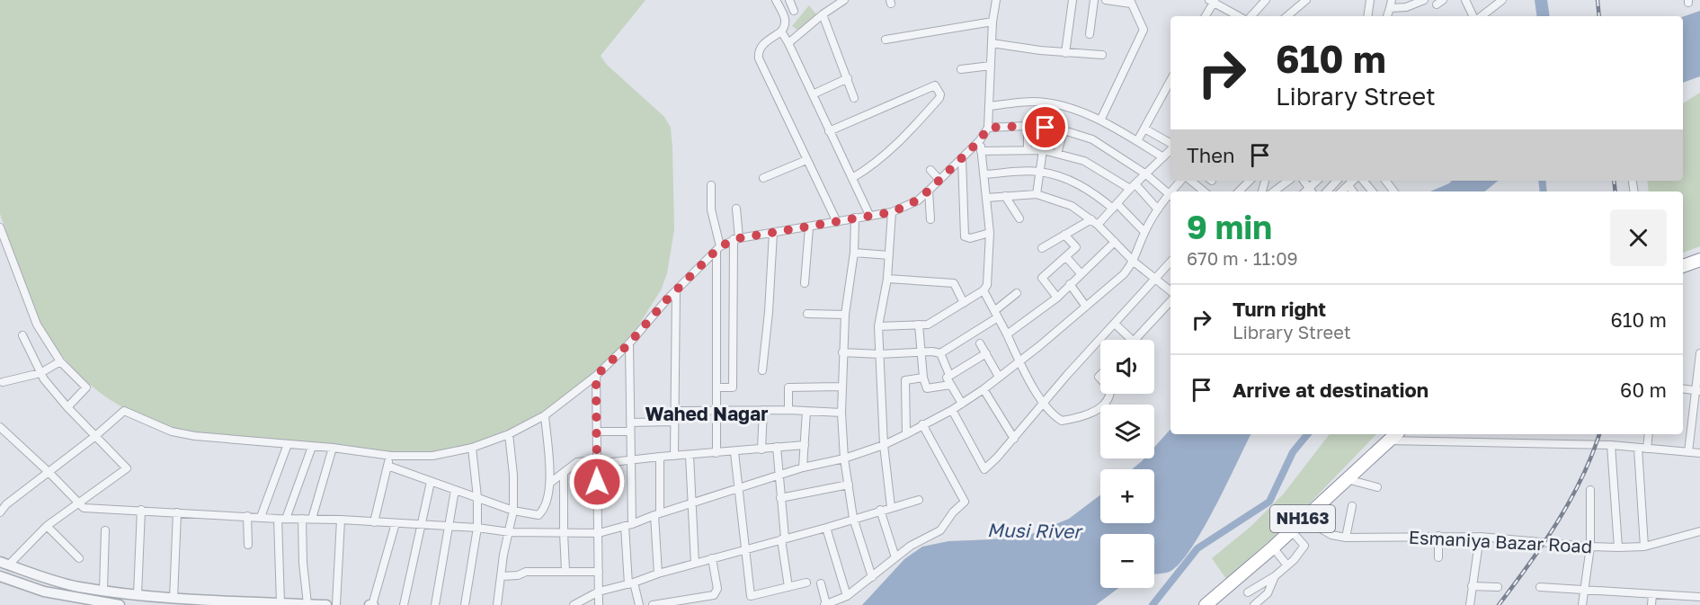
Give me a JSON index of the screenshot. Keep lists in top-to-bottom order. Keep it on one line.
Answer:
{"streets":{"highway":["NH163"],"street":["Esmaniya Bazar Road"]},"crossings":[["NH163","Esmaniya Bazar Road"]],"districts":["Wahed Nagar"],"water":["Musi River"],"page":{"turn":["610 m","Library Street"],"then":"Then","heading":["9 min","670 m · 11:09"],"list":[{"name":"Turn right","note":"Library Street","value":"610 m"},{"name":"Arrive at destination","value":"60 m"}],"map_buttons":["+","−"]}}
